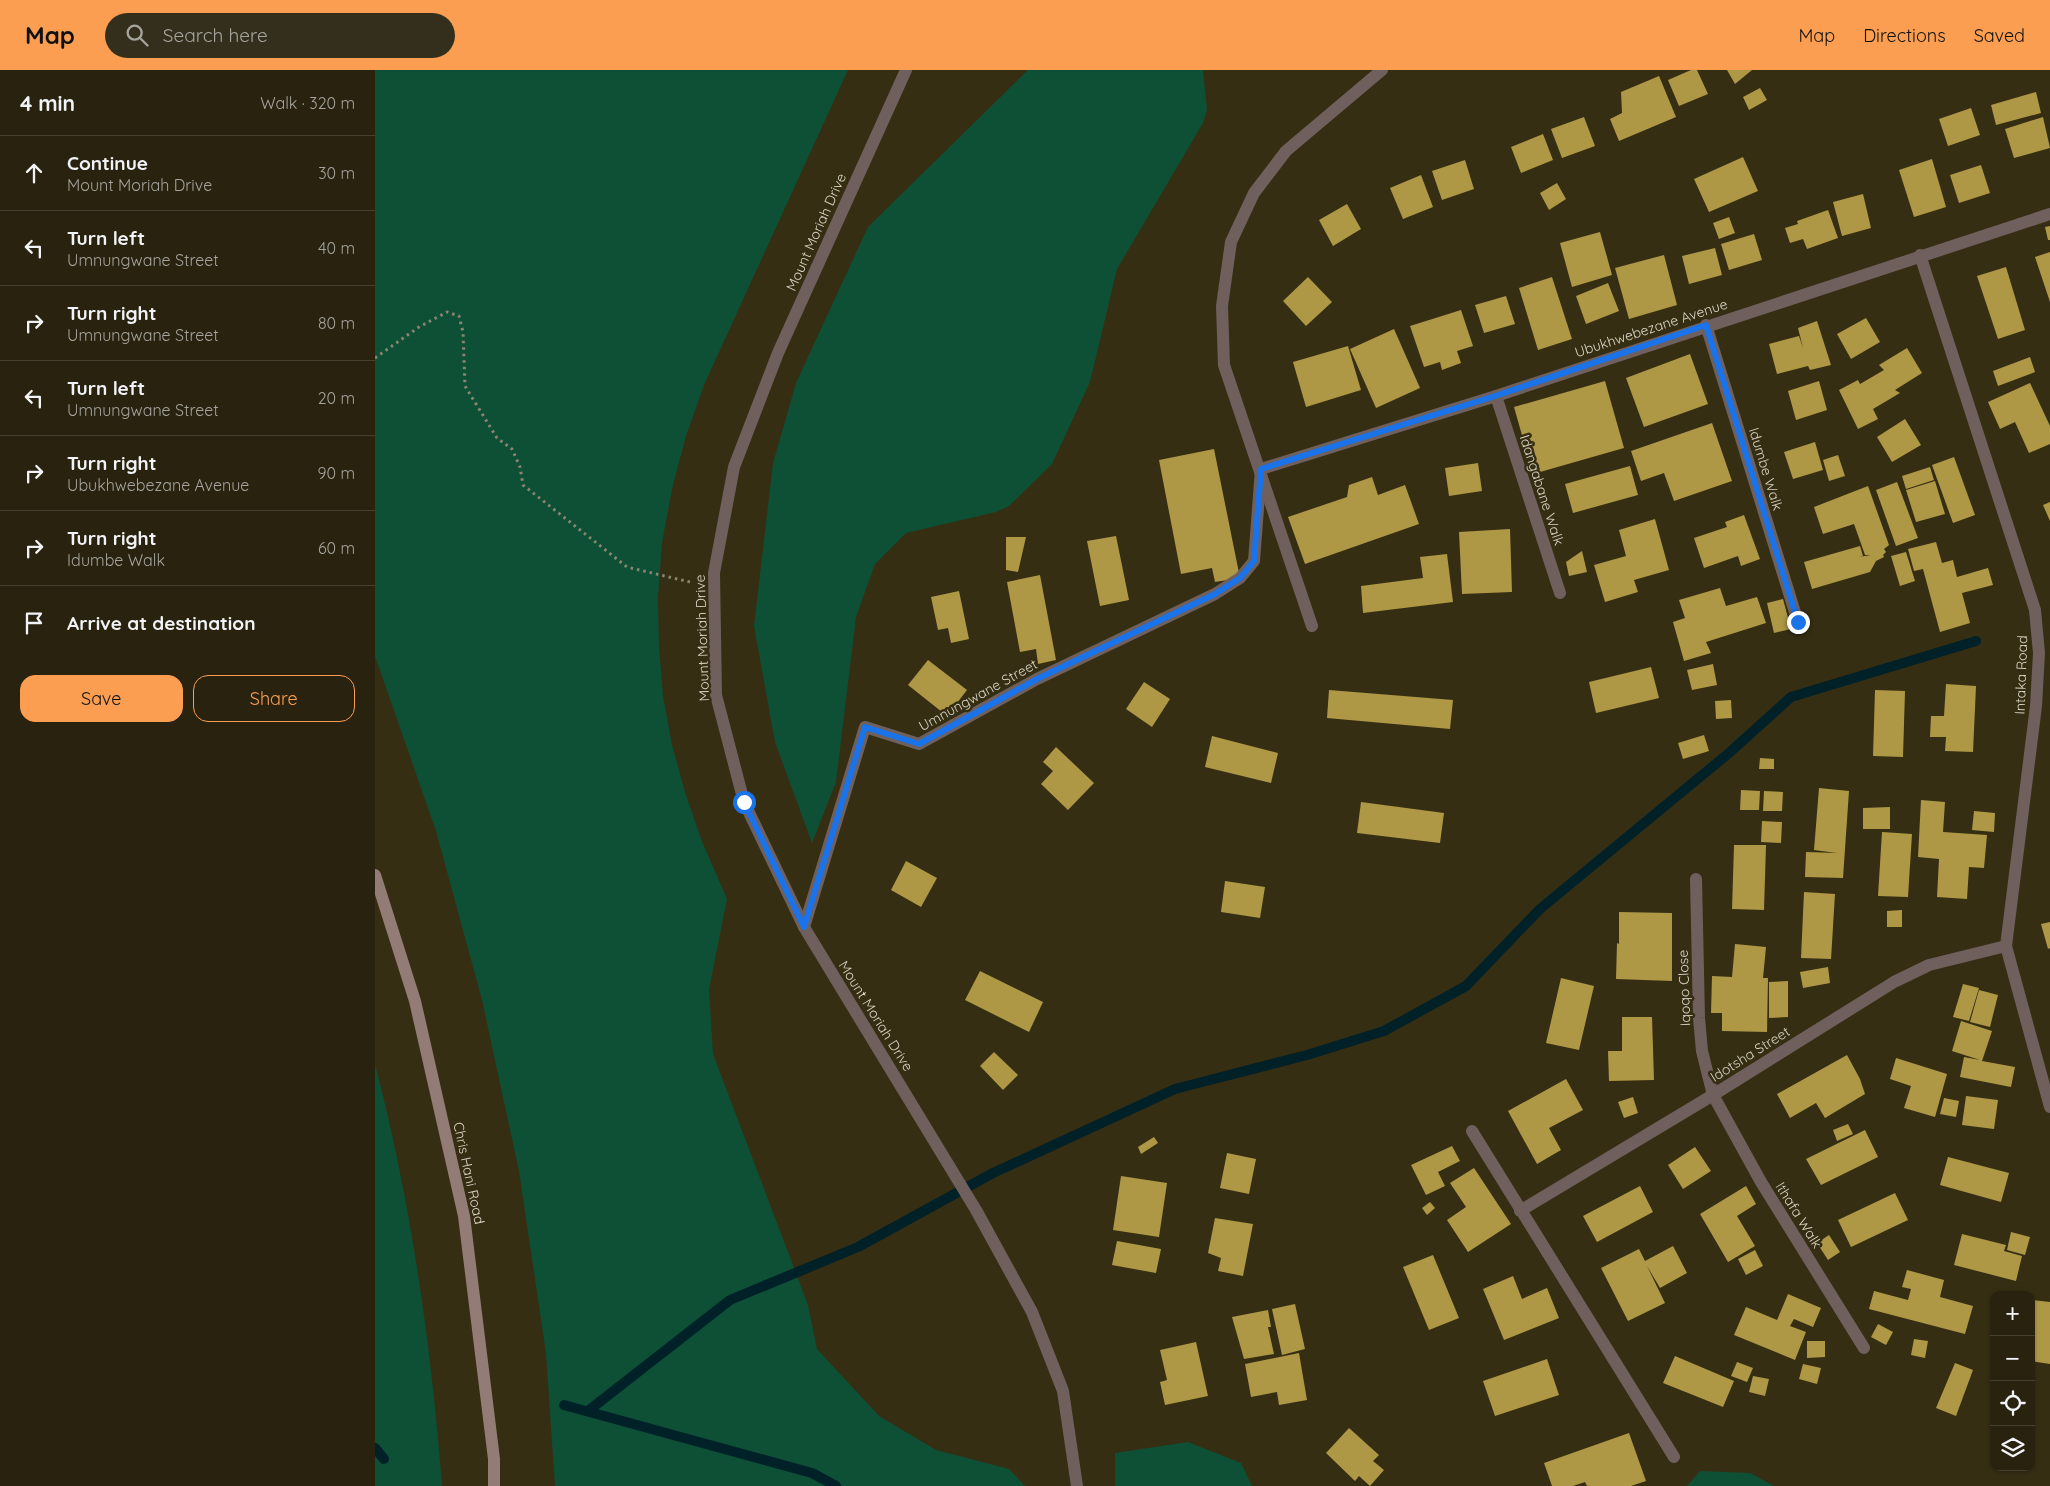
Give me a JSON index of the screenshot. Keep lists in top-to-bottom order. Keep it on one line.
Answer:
{"streets":{"main road":["Chris Hani Road"],"street":["Mount Moriah Drive","Ubukhwebezane Avenue","Idumbe Walk","Idangabane Walk","Intaka Road","Umnungwane Street","Iqoqo Close","Idotsha Street","Ithafa Walk"]},"crossings":[["Mount Moriah Drive","Umnungwane Street"],["Ubukhwebezane Avenue","Idumbe Walk"],["Ubukhwebezane Avenue","Idangabane Walk"],["Ubukhwebezane Avenue","Intaka Road"],["Ubukhwebezane Avenue","Umnungwane Street"],["Intaka Road","Idotsha Street"],["Iqoqo Close","Idotsha Street"],["Iqoqo Close","Ithafa Walk"],["Idotsha Street","Ithafa Walk"]],"page":{"header":"Map","search":"Search here","nav":["Map","Directions","Saved"],"heading":["4 min","Walk · 320 m"],"list":[["Continue","Mount Moriah Drive","30 m"],["Turn left","Umnungwane Street","40 m"],["Turn right","Umnungwane Street","80 m"],["Turn left","Umnungwane Street","20 m"],["Turn right","Ubukhwebezane Avenue","90 m"],["Turn right","Idumbe Walk","60 m"],"Arrive at destination"],"buttons":["Save","Share"],"map_buttons":["+","−"]}}
